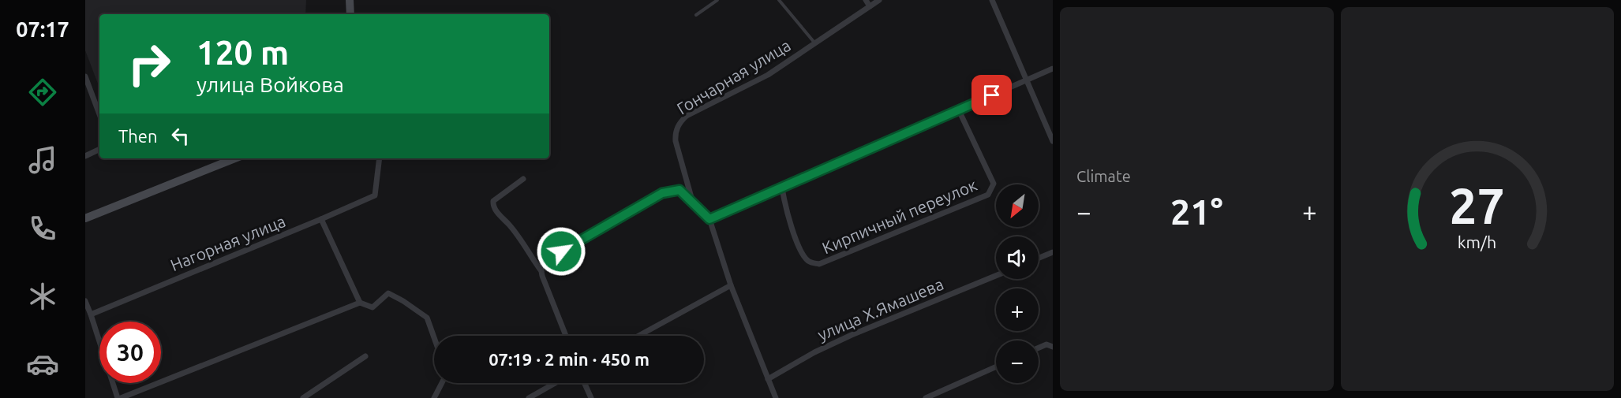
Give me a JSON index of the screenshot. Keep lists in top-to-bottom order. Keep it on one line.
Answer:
{"streets":{"street":["Гончарная улица","Кирпичный переулок","Нагорная улица","улица Х.Ямашева"]},"north":"bottom left","page":{"tabs":"07:17","tile":"Climate","turn":["120 m","улица Войкова"],"then":"Then","map_buttons":["+","−"],"heat":["−","21°","+"],"limit":"30","trip":"07:19 · 2 min · 450 m","gauge":["27","km/h"]}}
